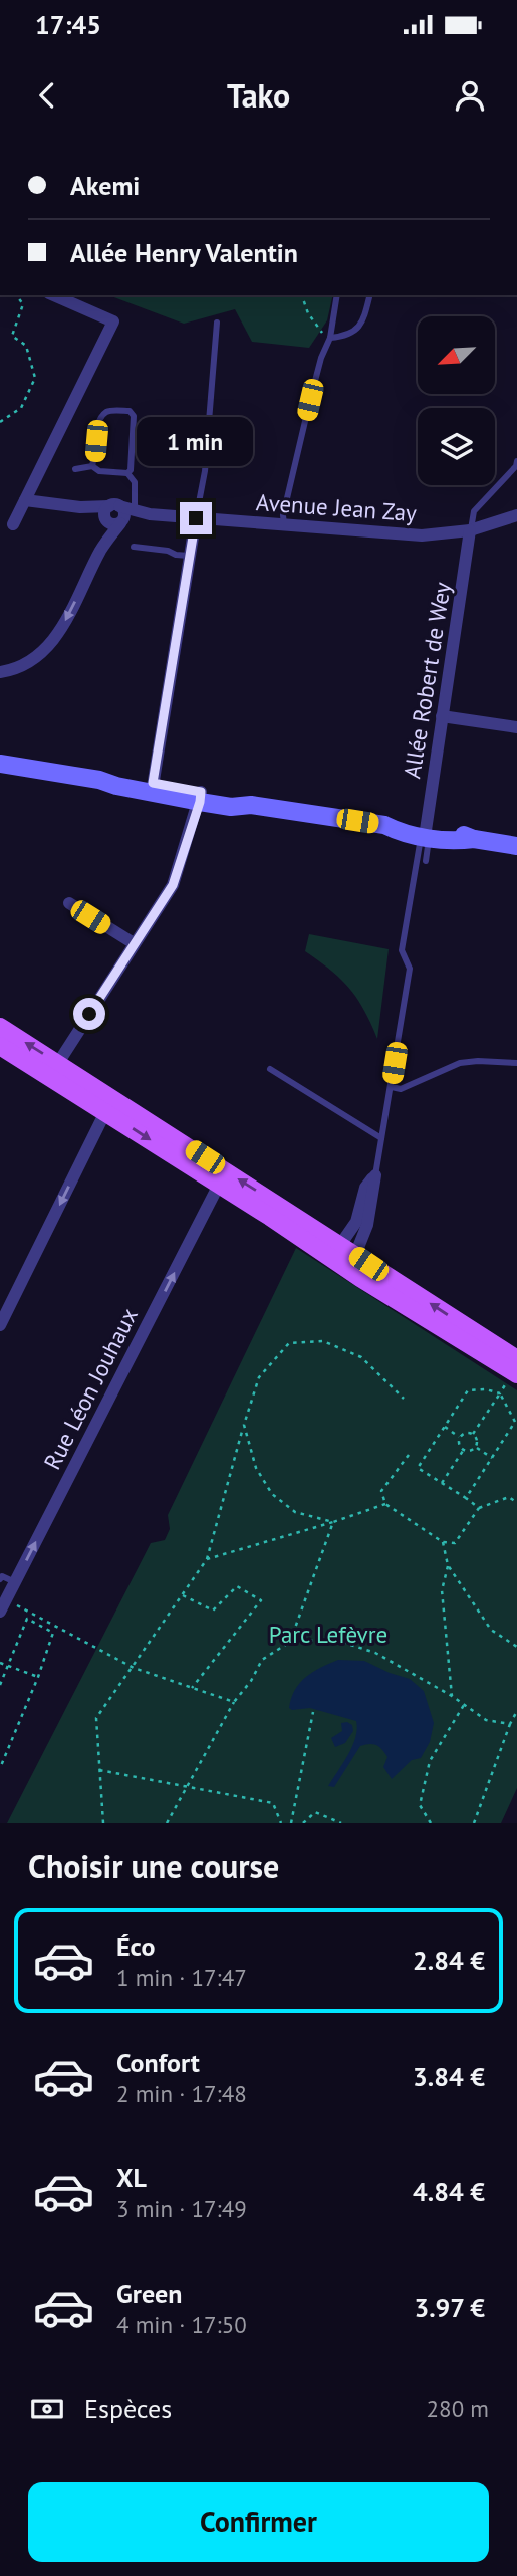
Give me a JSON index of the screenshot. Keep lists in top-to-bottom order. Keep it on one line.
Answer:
{"streets":{"street":["Avenue Jean Zay","Allée Robert de Wey","Rue Léon Jouhaux"]},"crossings":[["Avenue Jean Zay","Allée Robert de Wey"]],"one_way":["Rue Léon Jouhaux"],"parks":["Parc Lefèvre"],"north":"bottom left","page":{"status":"17:45","header":"Tako","banner":["Akemi","Allée Henry Valentin"],"bubble":"1 min","heading":"Choisir une course","list":[{"name":"Éco","note":"1 min · 17:47","value":"2.84 €"},{"name":"Confort","note":"2 min · 17:48","value":"3.84 €"},{"name":"XL","note":"3 min · 17:49","value":"4.84 €"},{"name":"Green","note":"4 min · 17:50","value":"3.97 €"}],"pay":["Espèces","280 m"],"buttons":"Confirmer"}}
